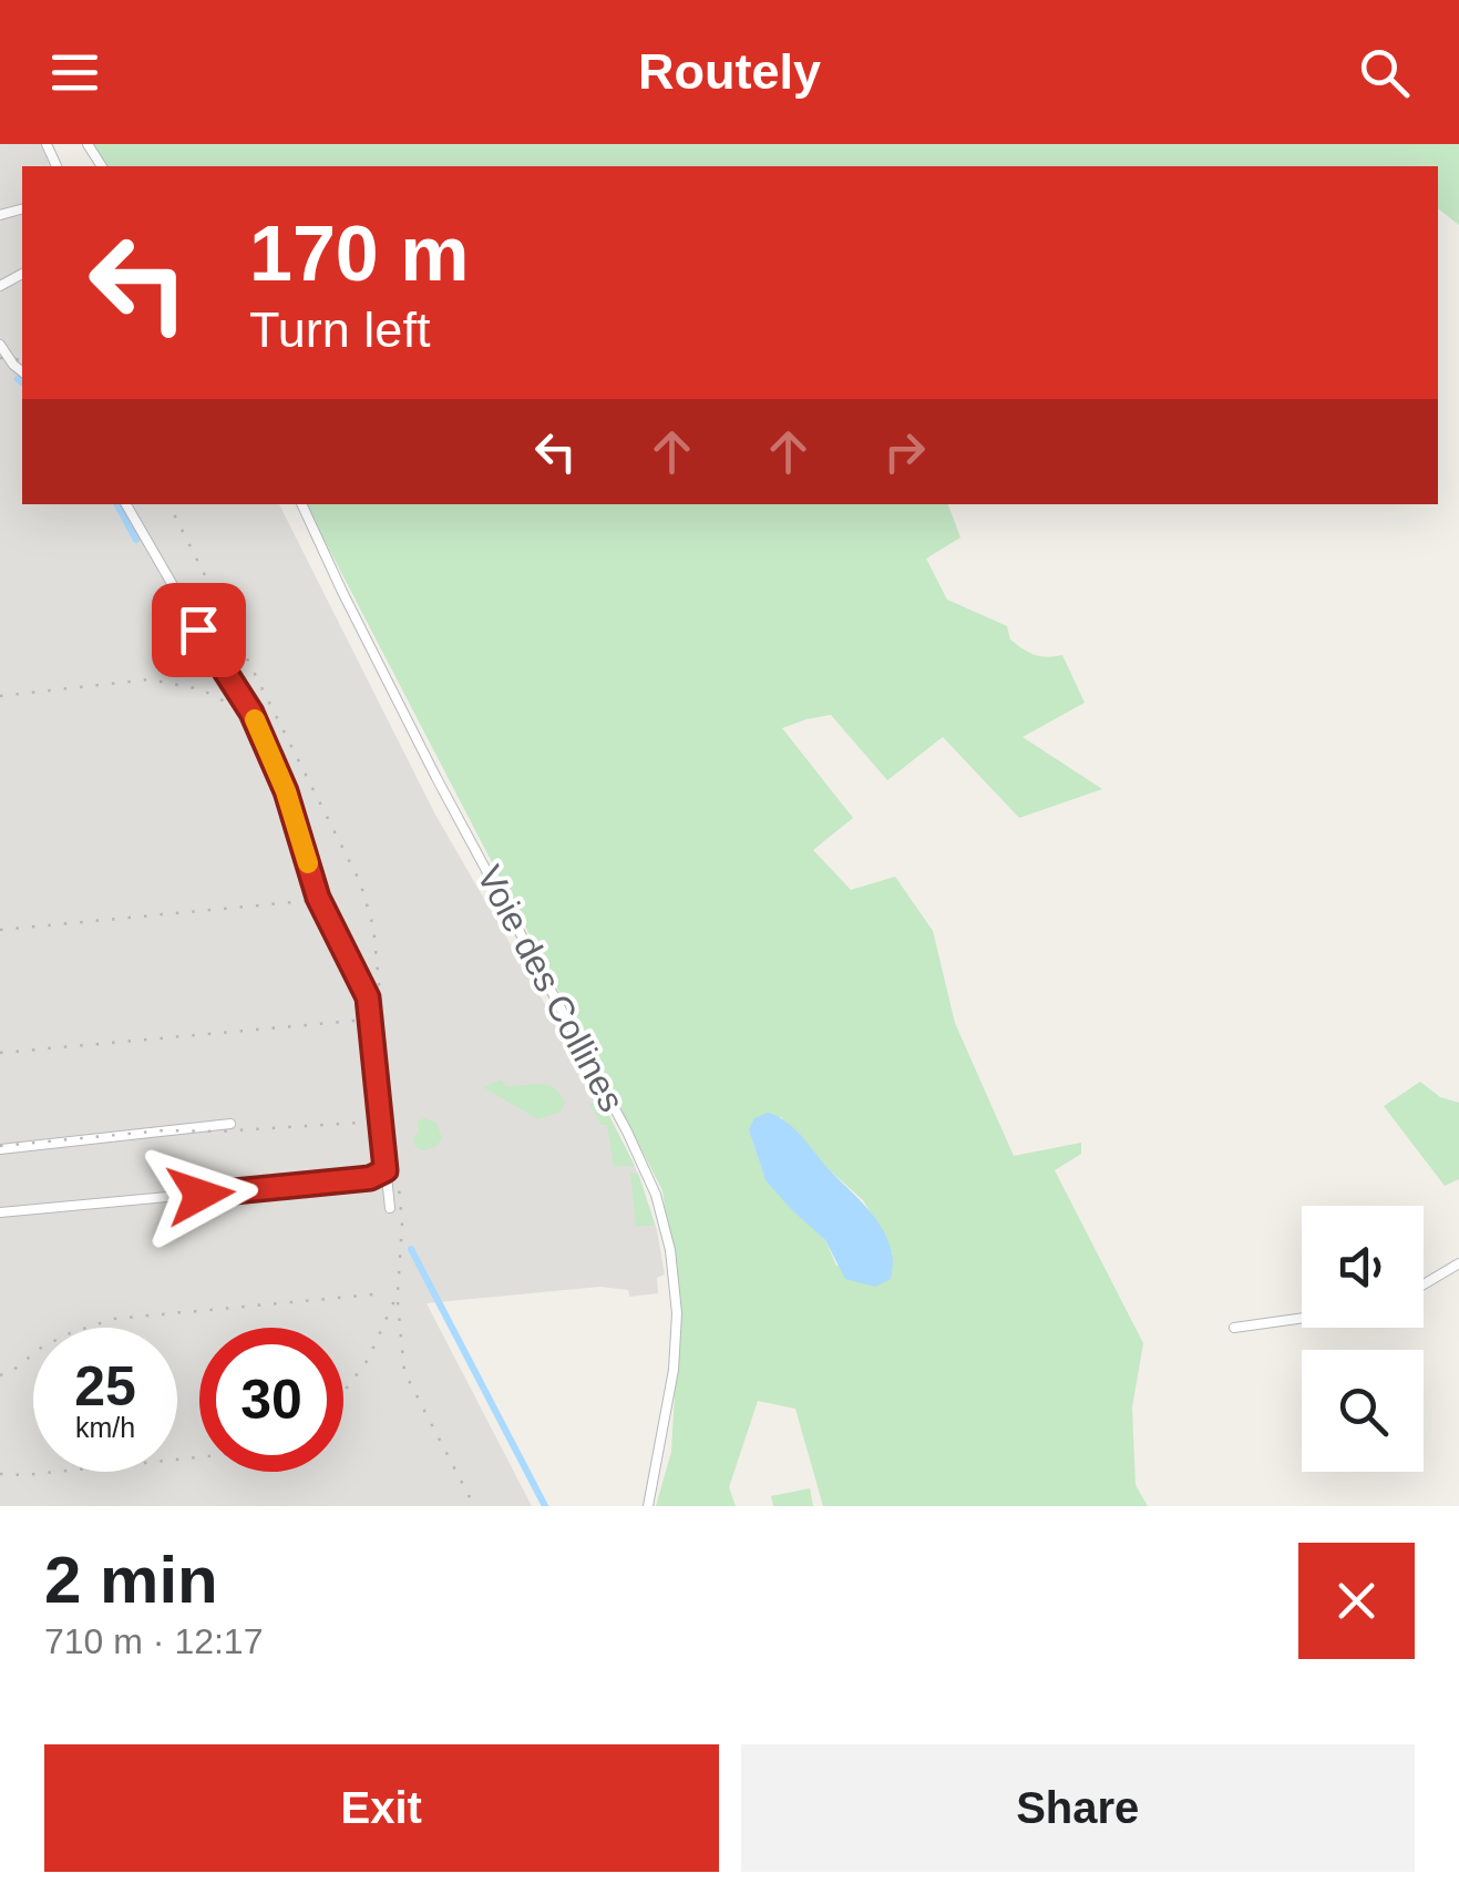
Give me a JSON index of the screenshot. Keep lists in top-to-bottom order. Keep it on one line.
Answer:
{"streets":{"street":["Voie des Collines"]},"page":{"header":"Routely","turn":["170 m","Turn left"],"speed":"25 km/h","limit":"30","heading":["2 min","710 m · 12:17"],"buttons":["Exit","Share"]}}
